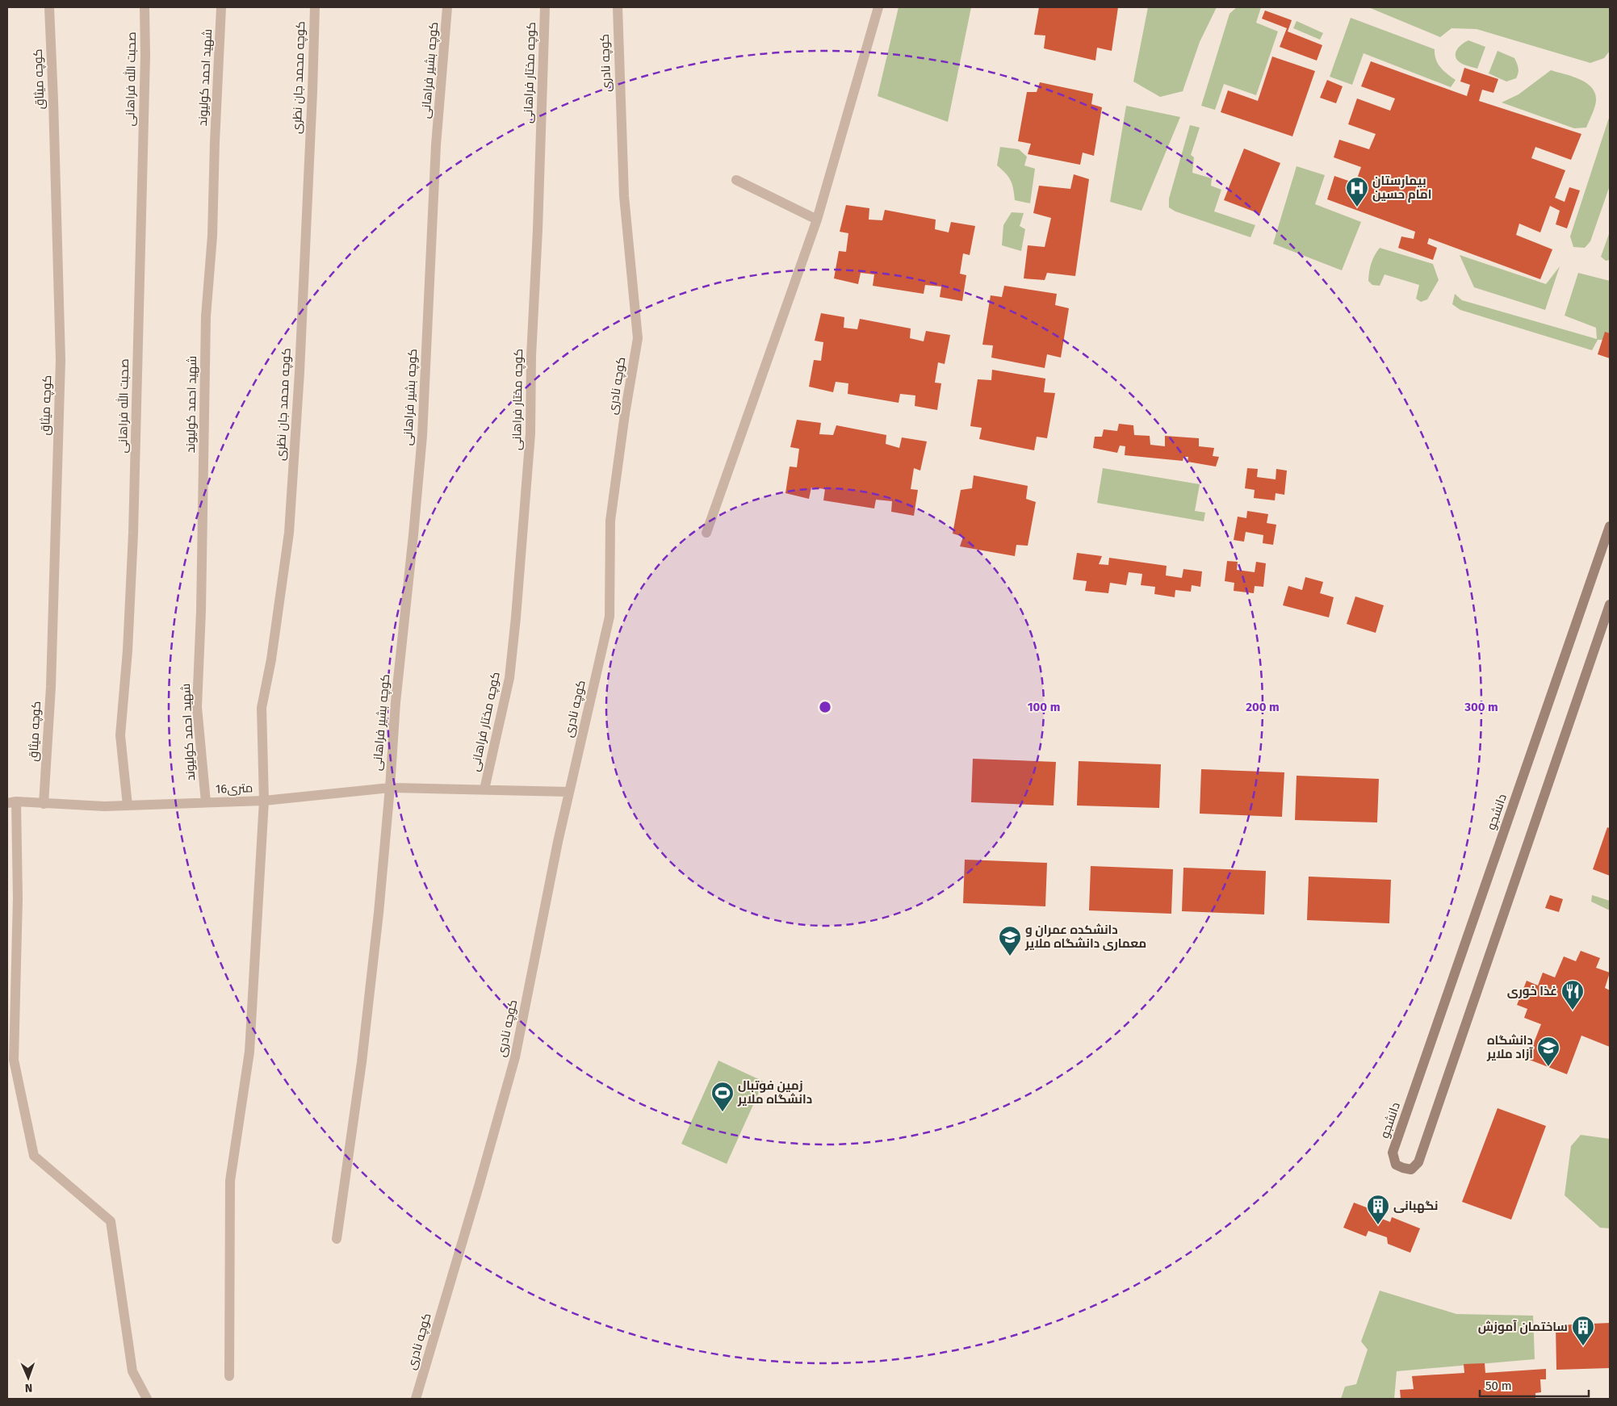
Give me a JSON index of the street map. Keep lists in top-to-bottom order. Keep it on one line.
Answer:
{"streets":{"main road":["دانشجو"],"street":["کوچه نادری","کوچه بشیر فراهانی","کوچه مختار فراهانی","شهید احمد کولیوند","کوچه محمد جان نظری","کوچه میثاق","صحبت الله فراهانی","16متری"]},"crossings":[["کوچه نادری","16متری"],["کوچه بشیر فراهانی","16متری"],["کوچه مختار فراهانی","16متری"],["شهید احمد کولیوند","16متری"],["کوچه محمد جان نظری","16متری"],["کوچه میثاق","16متری"],["صحبت الله فراهانی","16متری"]],"places":{"hospital":["بیمارستان امام حسین"],"school or university":["دانشکده عمران و معماری دانشگاه ملایر","دانشگاه آزاد ملایر"],"restaurant":["غذا خوری"],"sports":["زمین فوتبال دانشگاه ملایر"],"building":["نگهبانی","ساختمان آموزش"]},"scale_bar":"50 m","north":"bottom","rings":["100 m","200 m","300 m"]}
